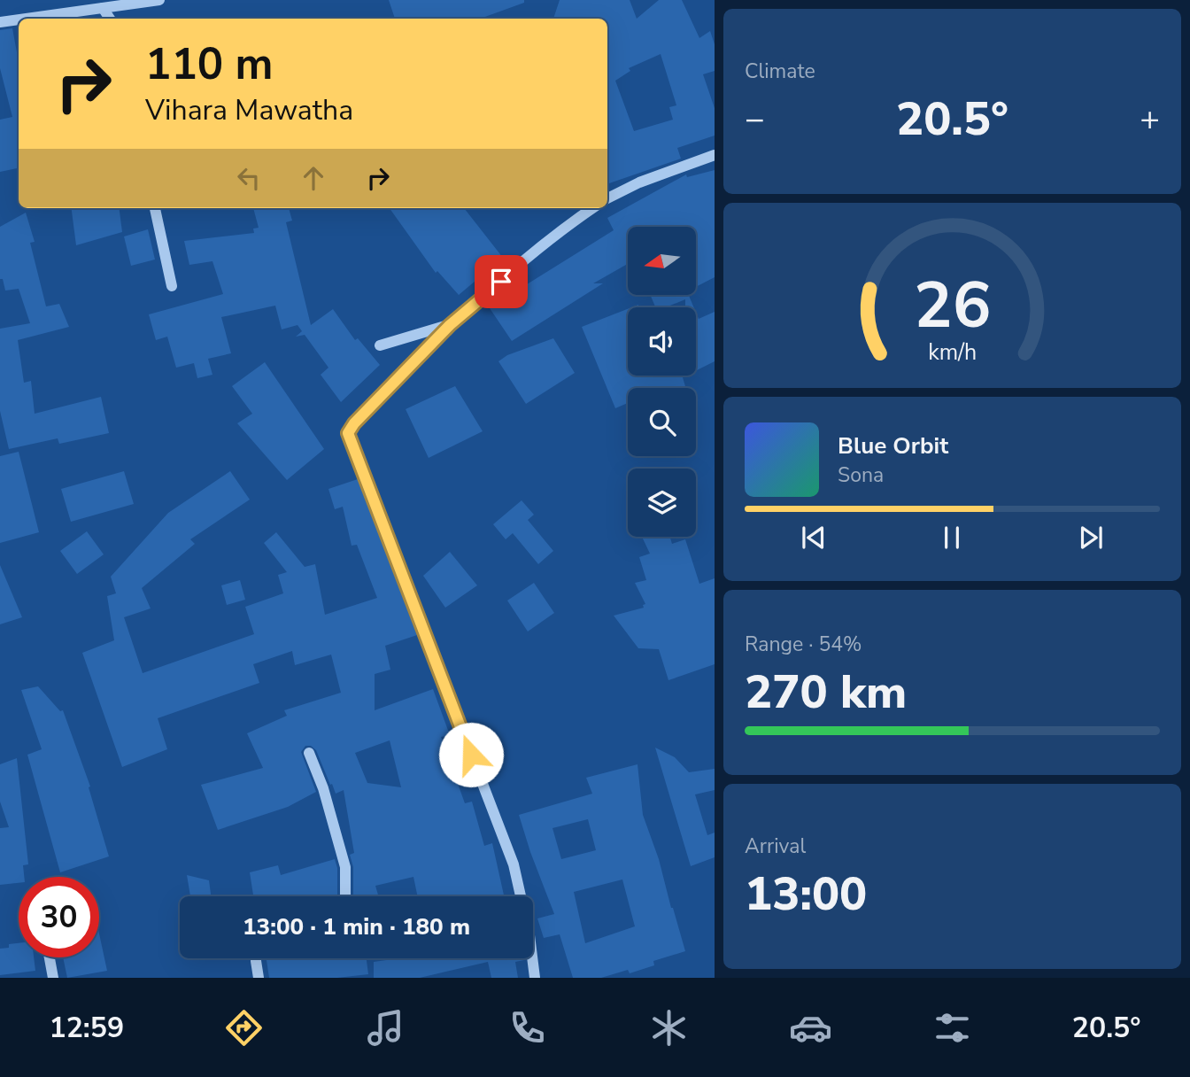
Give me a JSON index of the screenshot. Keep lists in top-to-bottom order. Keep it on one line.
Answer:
{"north":"left","page":{"tile":["Climate",["Range · 54%","270 km"],["Arrival","13:00"]],"turn":["110 m","Vihara Mawatha"],"heat":["−","20.5°","+"],"song":["Blue Orbit","Sona"],"limit":"30","trip":"13:00 · 1 min · 180 m","tabs":["12:59","20.5°"],"gauge":["26","km/h"]}}
